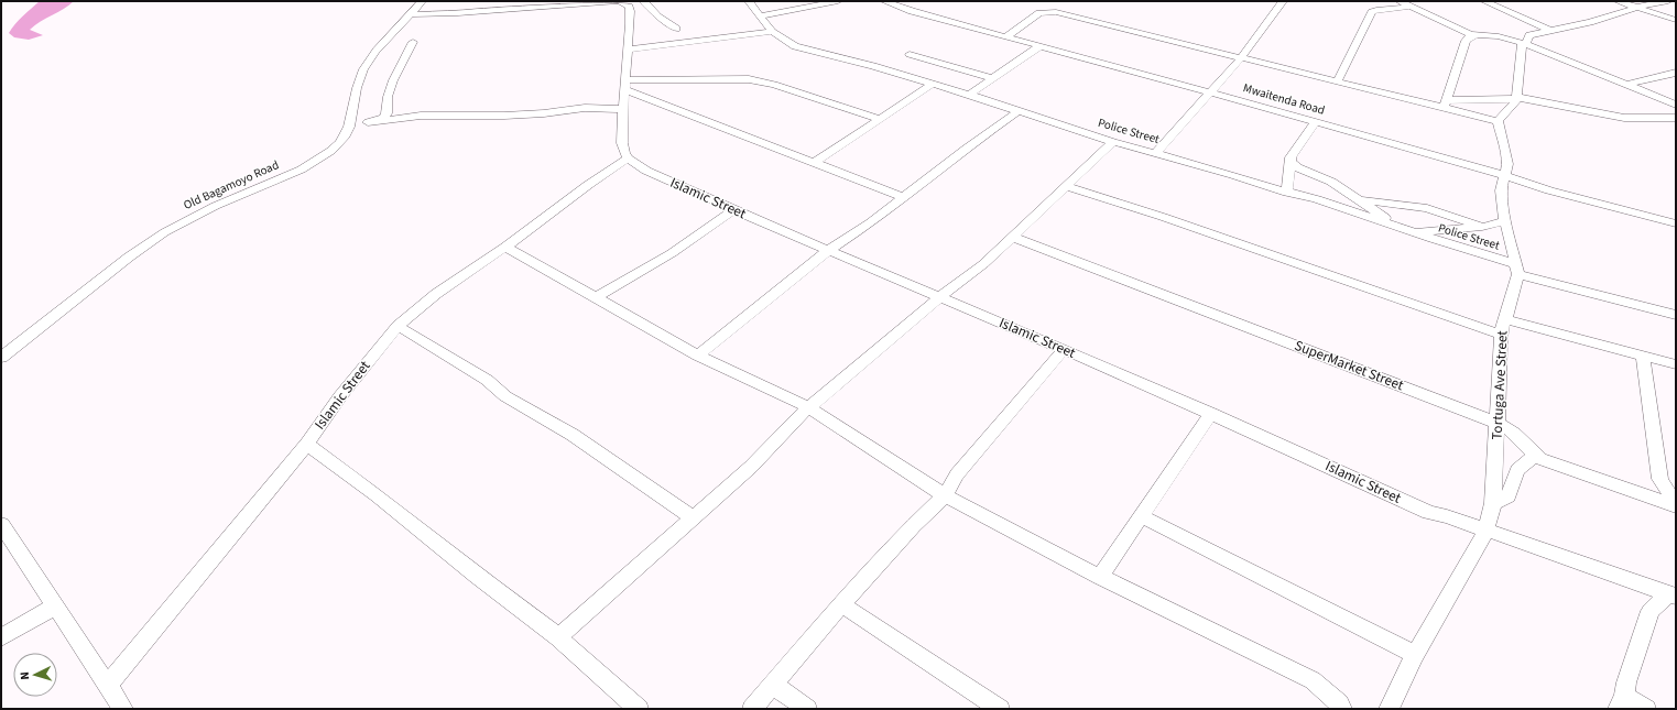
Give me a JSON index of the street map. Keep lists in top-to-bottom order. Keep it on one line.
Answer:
{"streets":{"street":["Mwaitenda Road","Police Street","Old Bagamoyo Road","Islamic Street","SuperMarket Street","Tortuga Ave Street"]},"crossings":[["Police Street","Tortuga Ave Street"],["Islamic Street","Tortuga Ave Street"],["SuperMarket Street","Tortuga Ave Street"]],"north":"left"}
